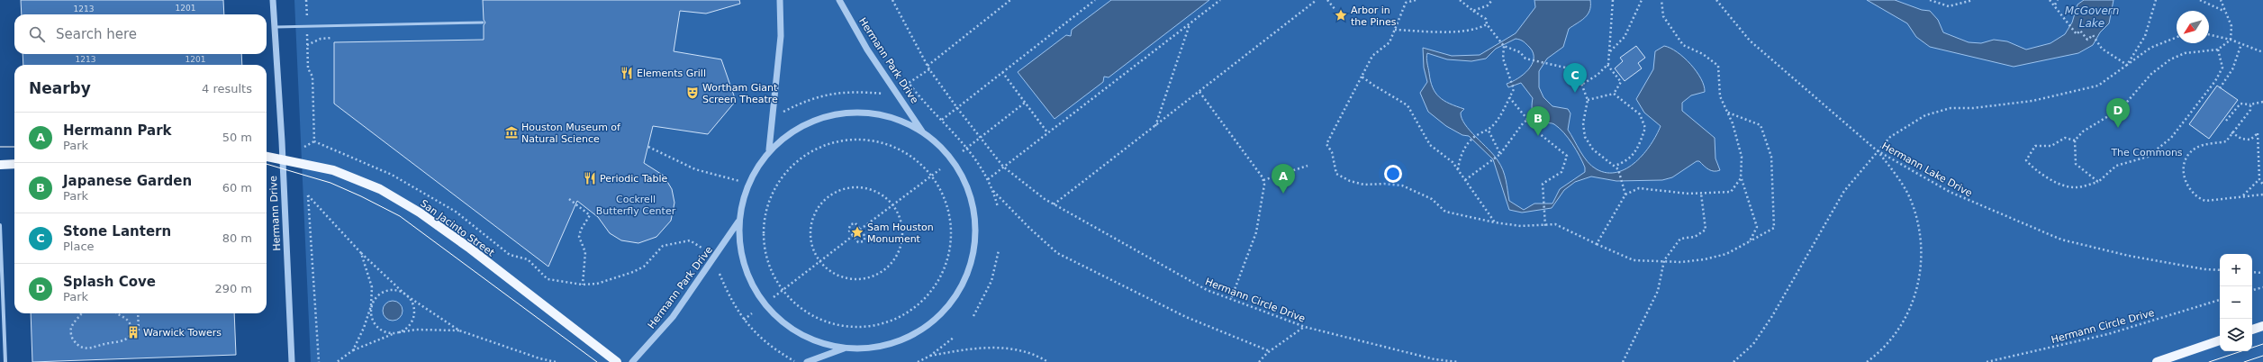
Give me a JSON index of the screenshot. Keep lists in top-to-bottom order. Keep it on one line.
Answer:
{"streets":{"main road":["San Jacinto Street"],"street":["Hermann Park Drive","Hermann Drive"],"path":["Hermann Lake Drive","Hermann Circle Drive"]},"crossings":[["Hermann Drive","San Jacinto Street"]],"water":["McGovern Lake"],"parks":["The Commons","Cockrell Butterfly Center"],"places":{"place":["Arbor in the Pines","Sam Houston Monument"],"restaurant":["Elements Grill","Periodic Table"],"theatre":["Wortham Giant Screen Theatre"],"museum":["Houston Museum of Natural Science"],"building":["Warwick Towers"]},"house_numbers":["1201","1213","1213","1201"],"north":"bottom left","page":{"search":"Search here","pins":["C","D","B","A"],"heading":["Nearby","4 results"],"list":[{"mark":"A","name":"Hermann Park","note":"Park","value":"50 m"},{"mark":"B","name":"Japanese Garden","note":"Park","value":"60 m"},{"mark":"C","name":"Stone Lantern","note":"Place","value":"80 m"},{"mark":"D","name":"Splash Cove","note":"Park","value":"290 m"}],"map_buttons":["+","−"]}}
